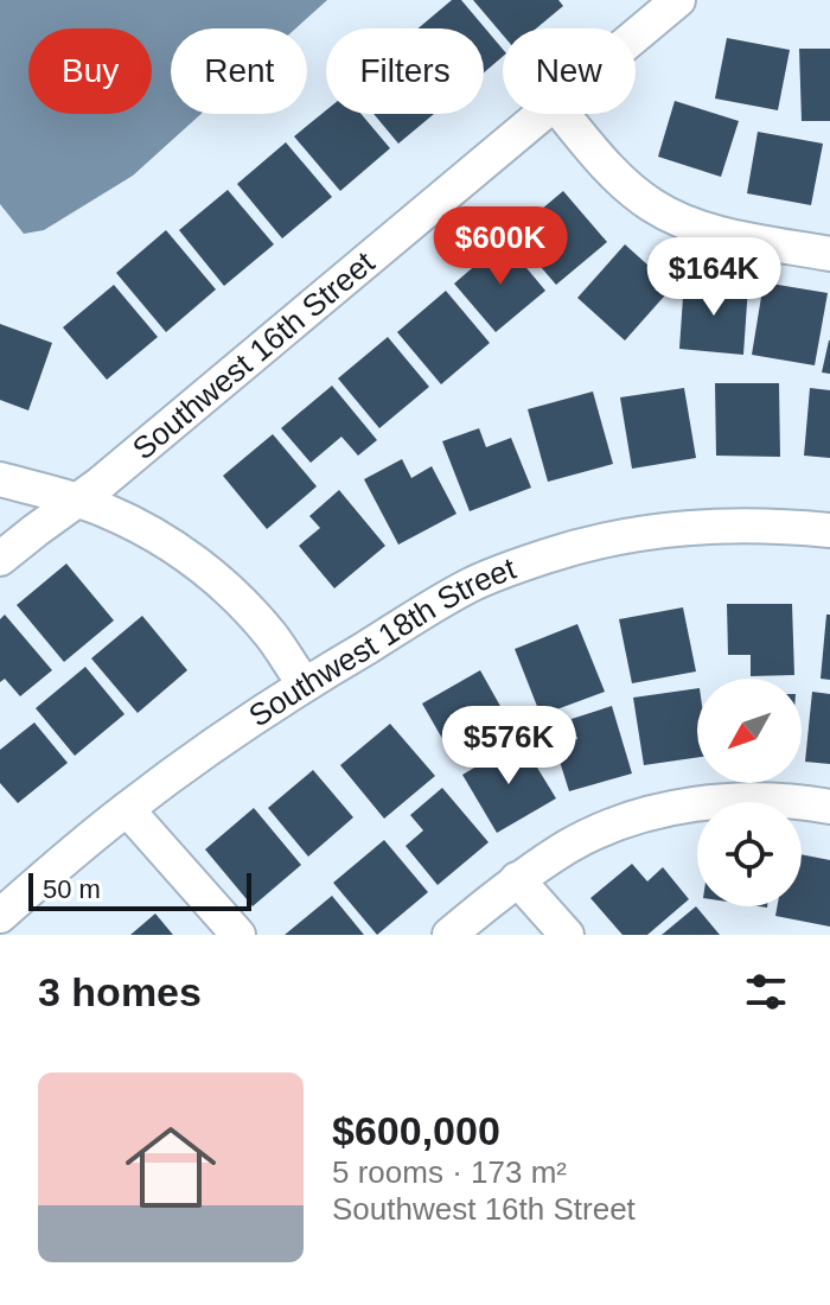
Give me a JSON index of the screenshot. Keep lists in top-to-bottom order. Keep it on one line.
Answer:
{"streets":{"street":["Southwest 16th Street","Southwest 18th Street"]},"scale_bar":"50 m","north":"bottom left","page":{"chip":["Buy","Rent","Filters","New"],"price":["$600K","$164K","$576K"],"scale":"50 m","heading":"3 homes","list":[{"name":"$600,000","note":"5 rooms · 173 m² · Southwest 16th Street"}]}}
